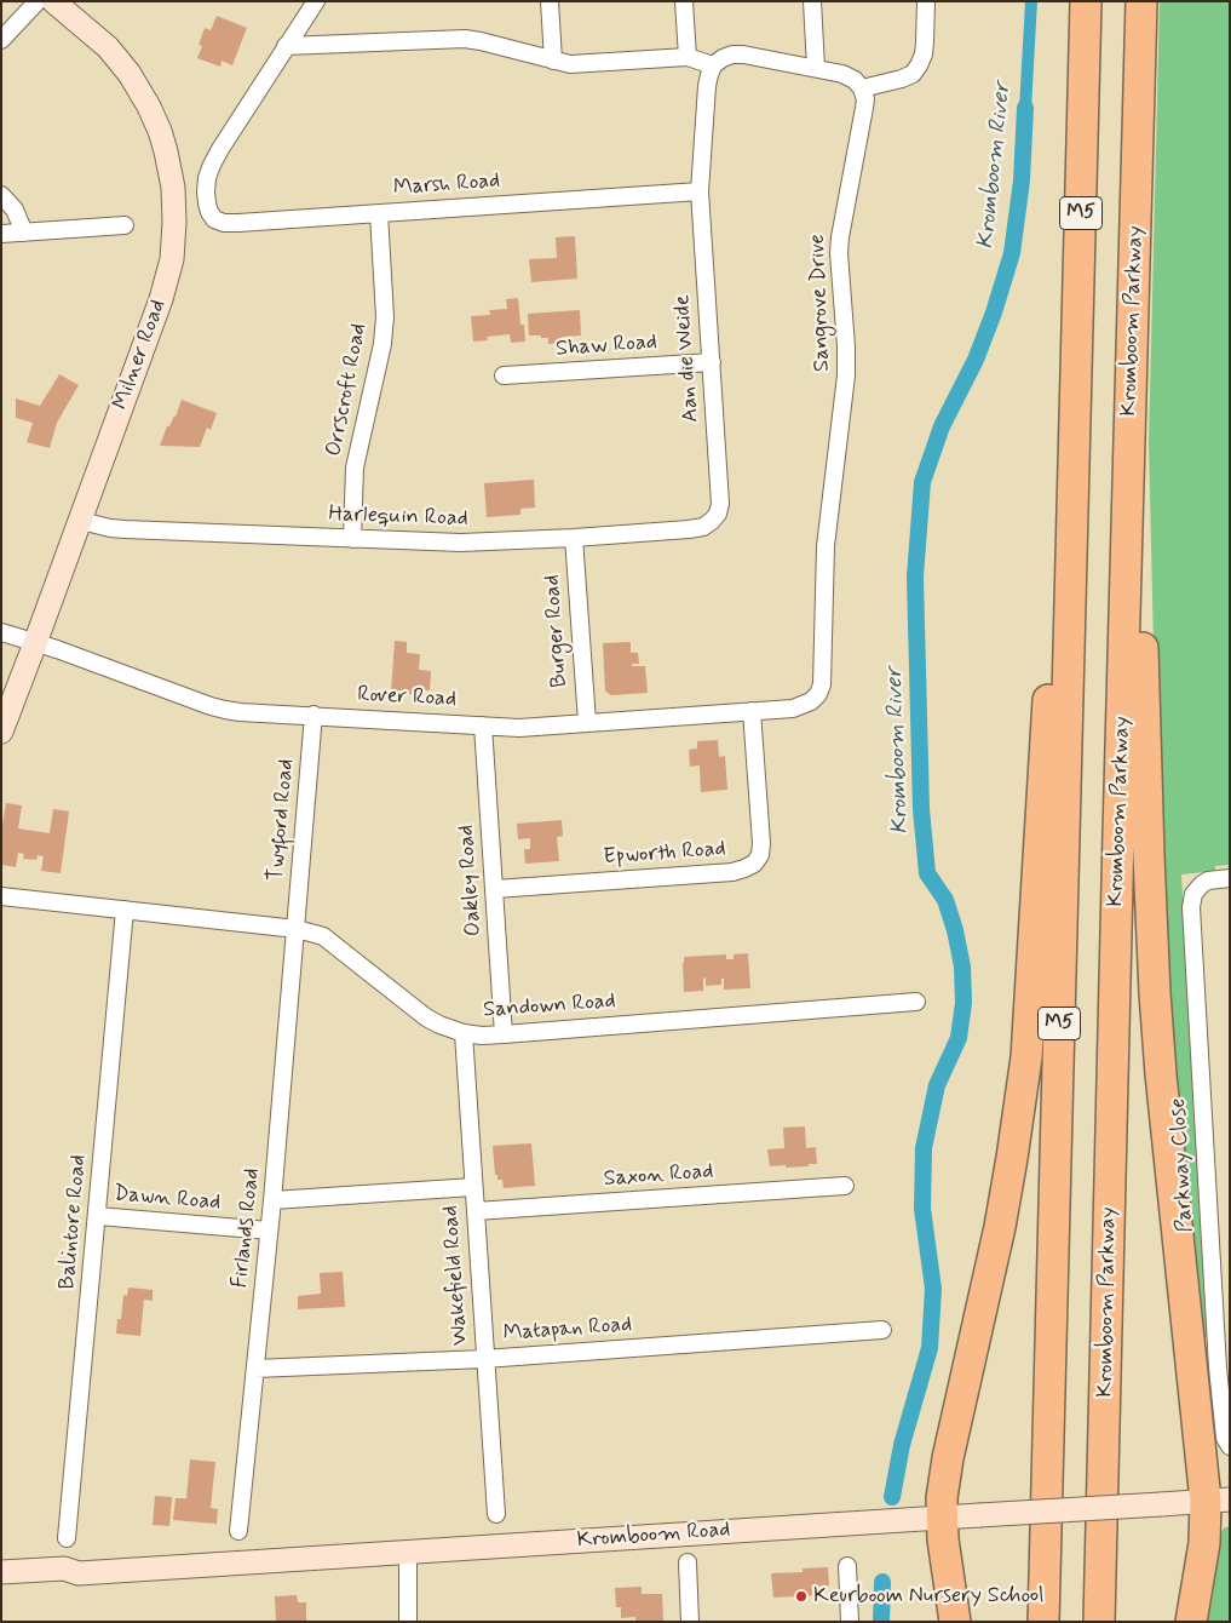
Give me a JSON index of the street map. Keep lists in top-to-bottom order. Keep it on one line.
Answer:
{"streets":{"highway":["M5","Kromboom Parkway"],"street":["Marsh Road","Sangrove Drive","Shaw Road","Milner Road","Aan die Weide","Orrscroft Road","Harlequin Road","Burger Road","Rover Road","Twyford Road","Epworth Road","Oakley Road","Sandown Road","Parkway Close","Saxon Road","Dawn Road","Balintore Road","Firlands Road","Wakefield Road","Matapan Road","Kromboom Road"]},"crossings":[["Marsh Road","Aan die Weide"],["Marsh Road","Orrscroft Road"],["Sangrove Drive","Rover Road"],["Shaw Road","Aan die Weide"],["Milner Road","Harlequin Road"],["Milner Road","Rover Road"],["Aan die Weide","Harlequin Road"],["Orrscroft Road","Harlequin Road"],["Harlequin Road","Burger Road"],["Burger Road","Rover Road"],["Rover Road","Twyford Road"],["Rover Road","Epworth Road"],["Rover Road","Oakley Road"],["Twyford Road","Sandown Road"],["Twyford Road","Firlands Road"],["Epworth Road","Oakley Road"],["Oakley Road","Sandown Road"],["Sandown Road","Balintore Road"],["Sandown Road","Firlands Road"],["Sandown Road","Wakefield Road"],["Saxon Road","Wakefield Road"],["Dawn Road","Balintore Road"],["Dawn Road","Firlands Road"],["Firlands Road","Matapan Road"],["Wakefield Road","Matapan Road"]],"water":["Kromboom River"],"places":["Keurboom Nursery School"]}
